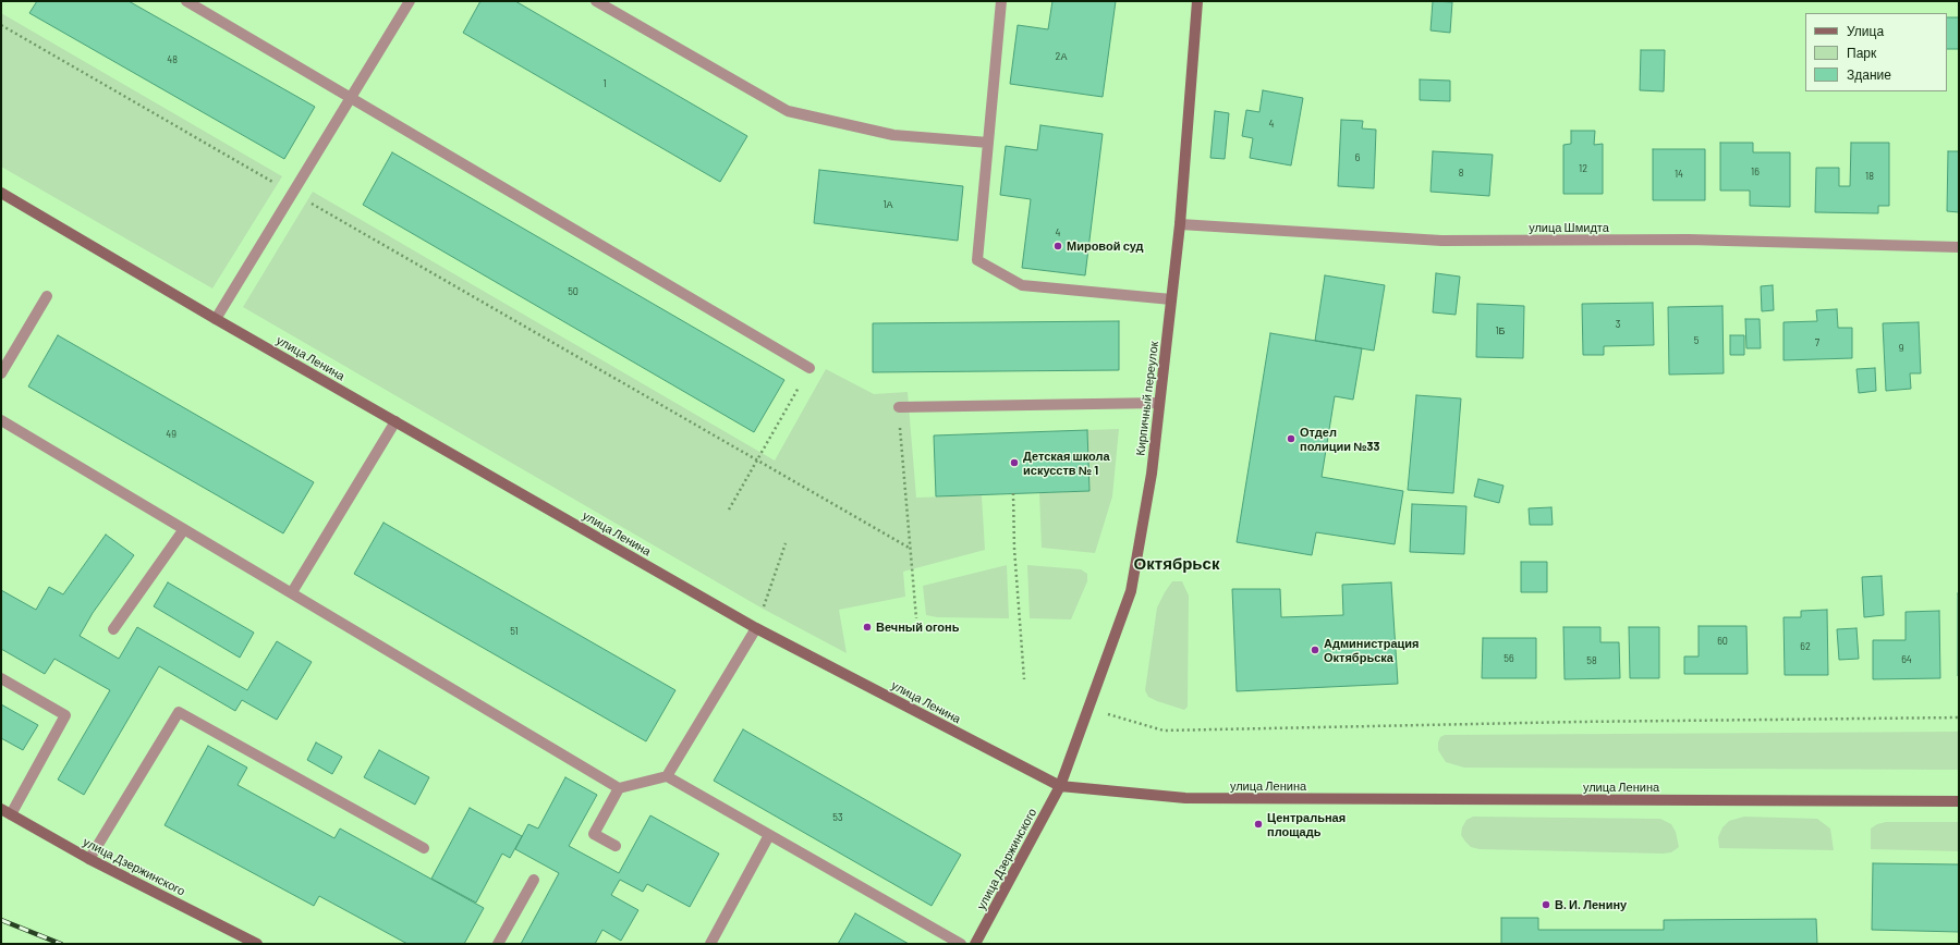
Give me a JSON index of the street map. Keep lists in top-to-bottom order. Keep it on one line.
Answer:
{"streets":{"main road":["улица Ленина","Кирпичный переулок","улица Дзержинского"],"street":["улица Шмидта"]},"crossings":[["улица Шмидта","Кирпичный переулок"],["улица Ленина","Кирпичный переулок"],["улица Ленина","улица Дзержинского"],["Кирпичный переулок","улица Дзержинского"]],"districts":["Октябрьск"],"places":["Мировой суд","Отдел полиции №33","Детская школа искусств № 1","Вечный огонь","Администрация Октябрьска","Центральная площадь","В. И. Ленину"],"house_numbers":["2А","48","1","4","6","12","16","8","14","18","1А","4","50","3","1Б","5","7","9","49","51","60","62","56","64","58","53"],"legend":["Улица","Парк","Здание"]}
